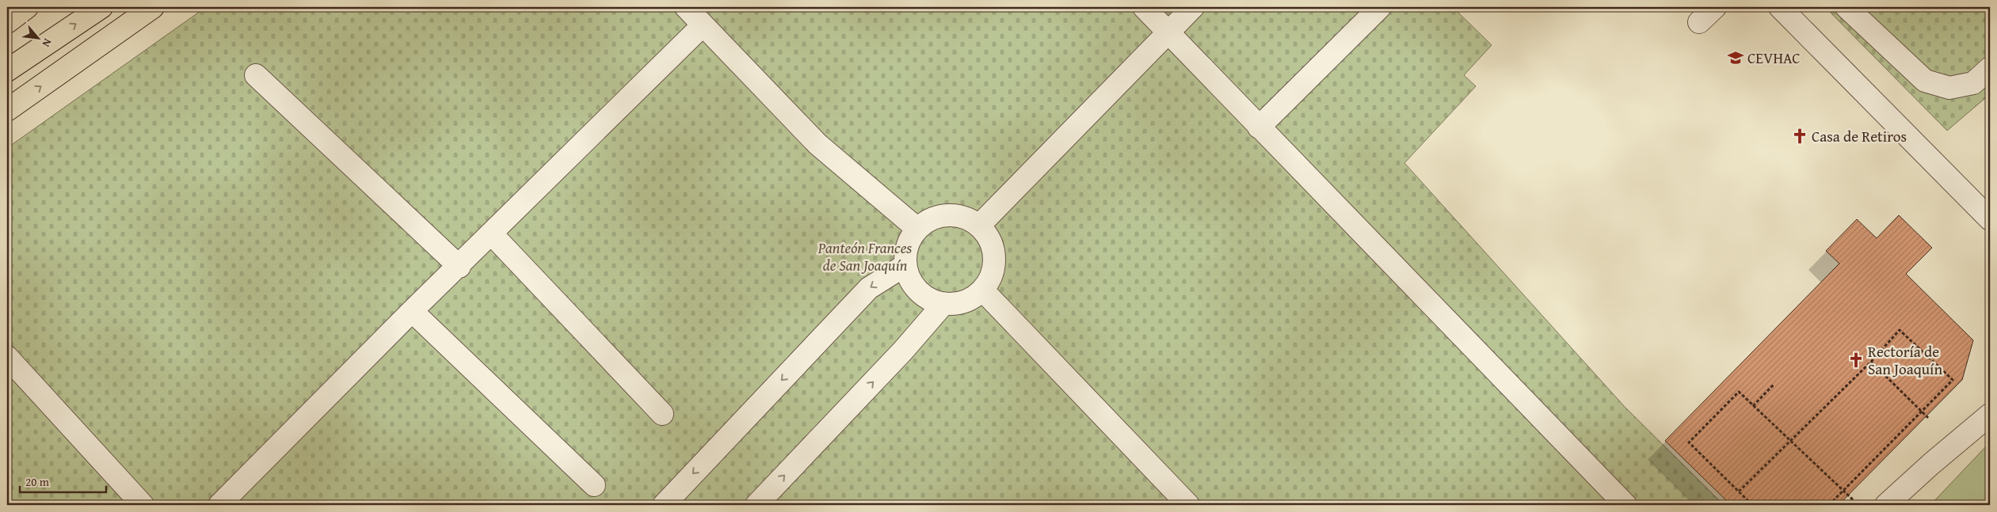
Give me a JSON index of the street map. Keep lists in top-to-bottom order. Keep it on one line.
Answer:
{"parks":["Panteón Frances de San Joaquín"],"places":{"school or university":["CEVHAC"],"church":["Casa de Retiros","Rectoría de San Joaquín"]},"scale_bar":"20 m","north":"bottom right"}
